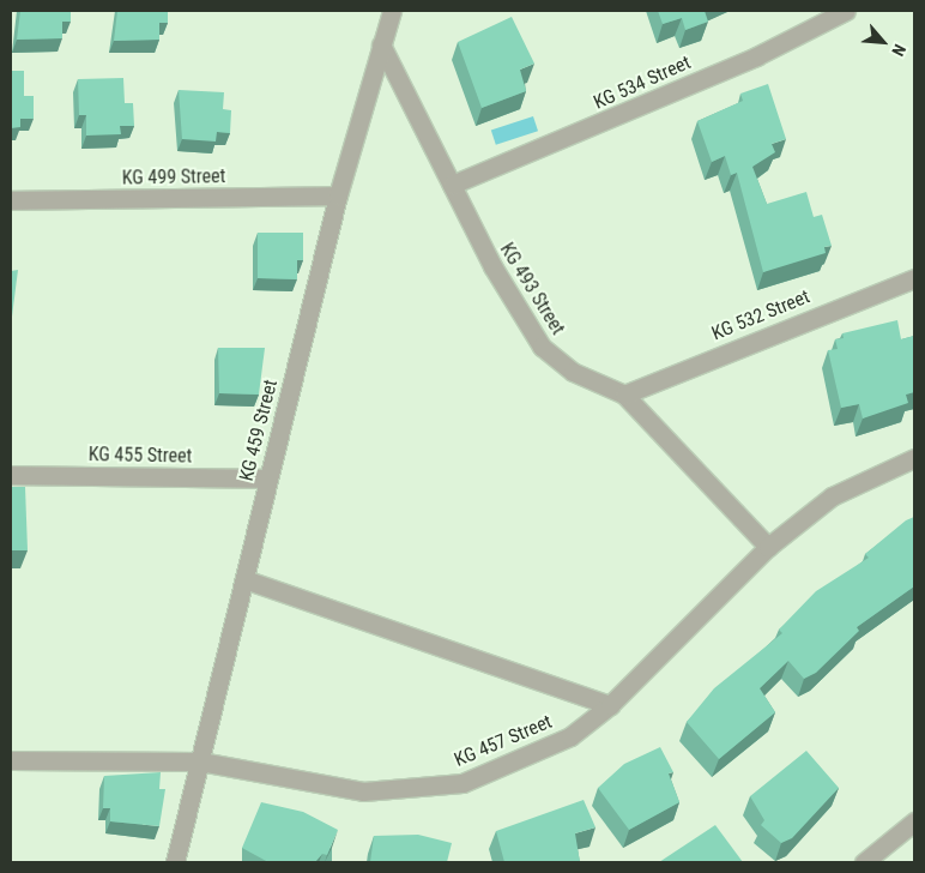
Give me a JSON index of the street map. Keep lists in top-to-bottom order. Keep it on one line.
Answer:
{"streets":{"street":["KG 534 Street","KG 499 Street","KG 493 Street","KG 532 Street","KG 459 Street","KG 455 Street","KG 457 Street"]},"crossings":[["KG 534 Street","KG 493 Street"],["KG 499 Street","KG 459 Street"],["KG 493 Street","KG 532 Street"],["KG 493 Street","KG 459 Street"],["KG 493 Street","KG 457 Street"],["KG 459 Street","KG 455 Street"],["KG 459 Street","KG 457 Street"]],"north":"bottom right"}
